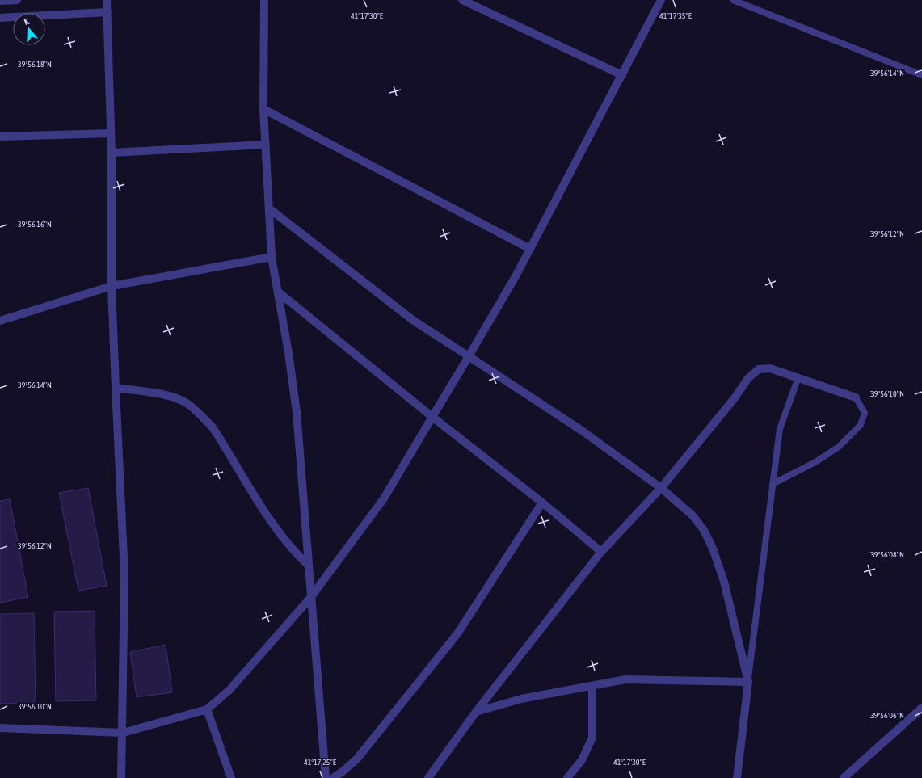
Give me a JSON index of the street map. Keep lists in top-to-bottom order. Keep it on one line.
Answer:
{"north":"top","coordinates":["41°17'30\"E","41°17'35\"E","39°56'18\"N","39°56'14\"N","39°56'16\"N","39°56'12\"N","39°56'10\"N","39°56'08\"N","39°56'06\"N","41°17'25\"E"]}
